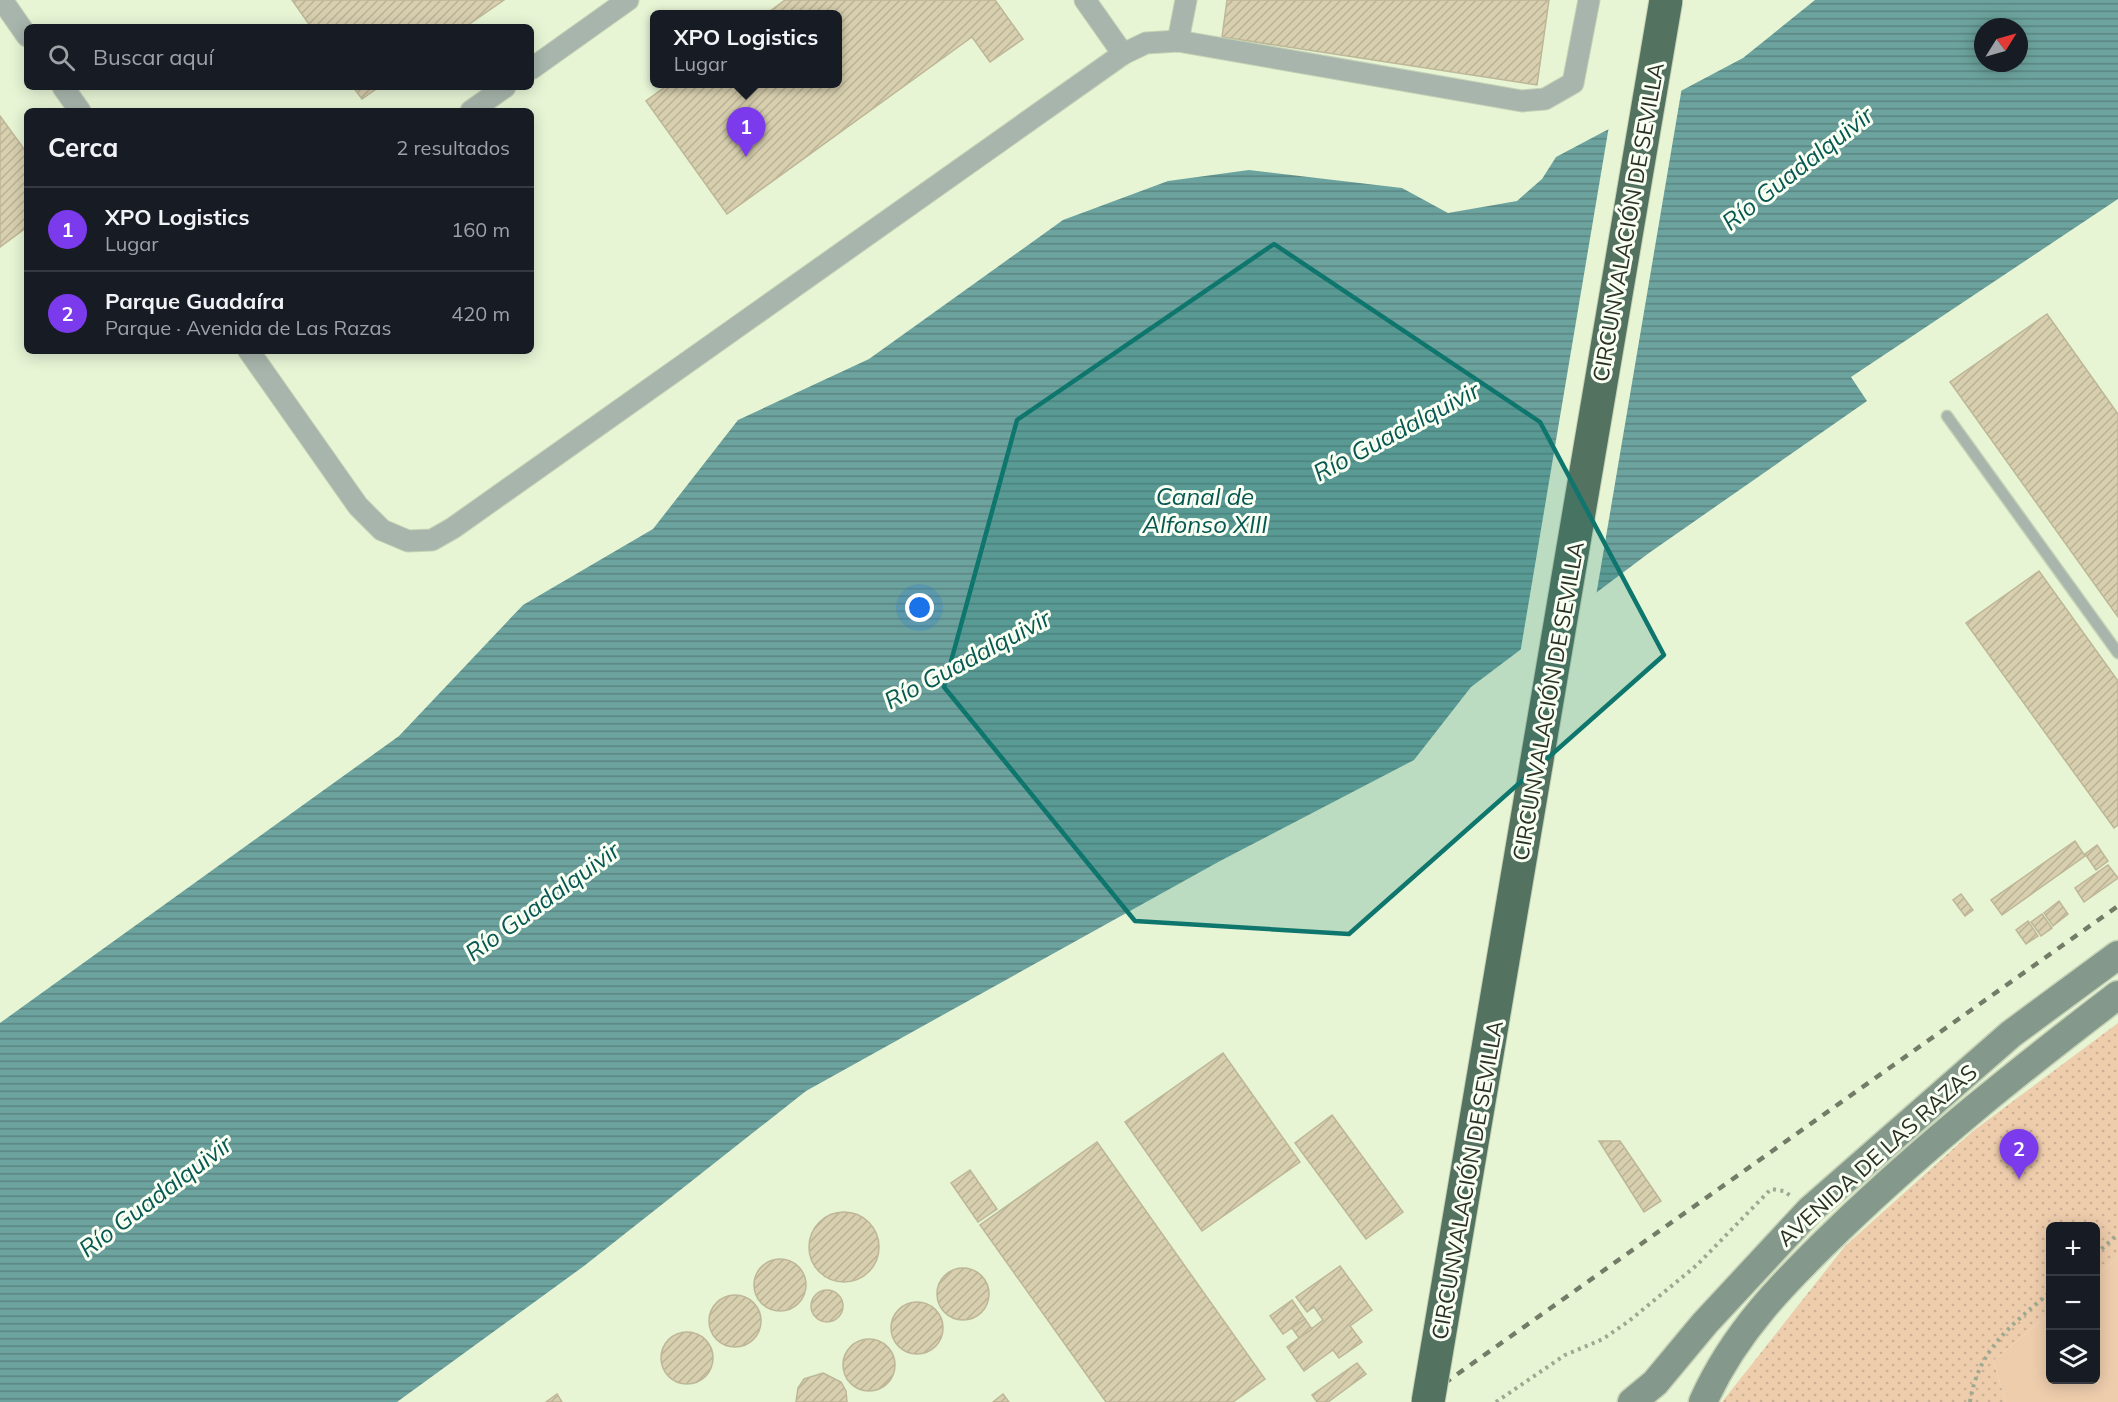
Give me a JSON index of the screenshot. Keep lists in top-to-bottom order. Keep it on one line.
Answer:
{"streets":{"highway":["CIRCUNVALACIÓN DE SEVILLA"],"main road":["AVENIDA DE LAS RAZAS"]},"water":["Río Guadalquivir","Canal de Alfonso XIII"],"north":"top right","page":{"popup":["XPO Logistics","Lugar"],"search":"Buscar aquí","pins":["1","2"],"heading":["Cerca","2 resultados"],"list":[{"mark":"1","name":"XPO Logistics","note":"Lugar","value":"160 m"},{"mark":"2","name":"Parque Guadaíra","note":"Parque · Avenida de Las Razas","value":"420 m"}],"map_buttons":["+","−"]}}
